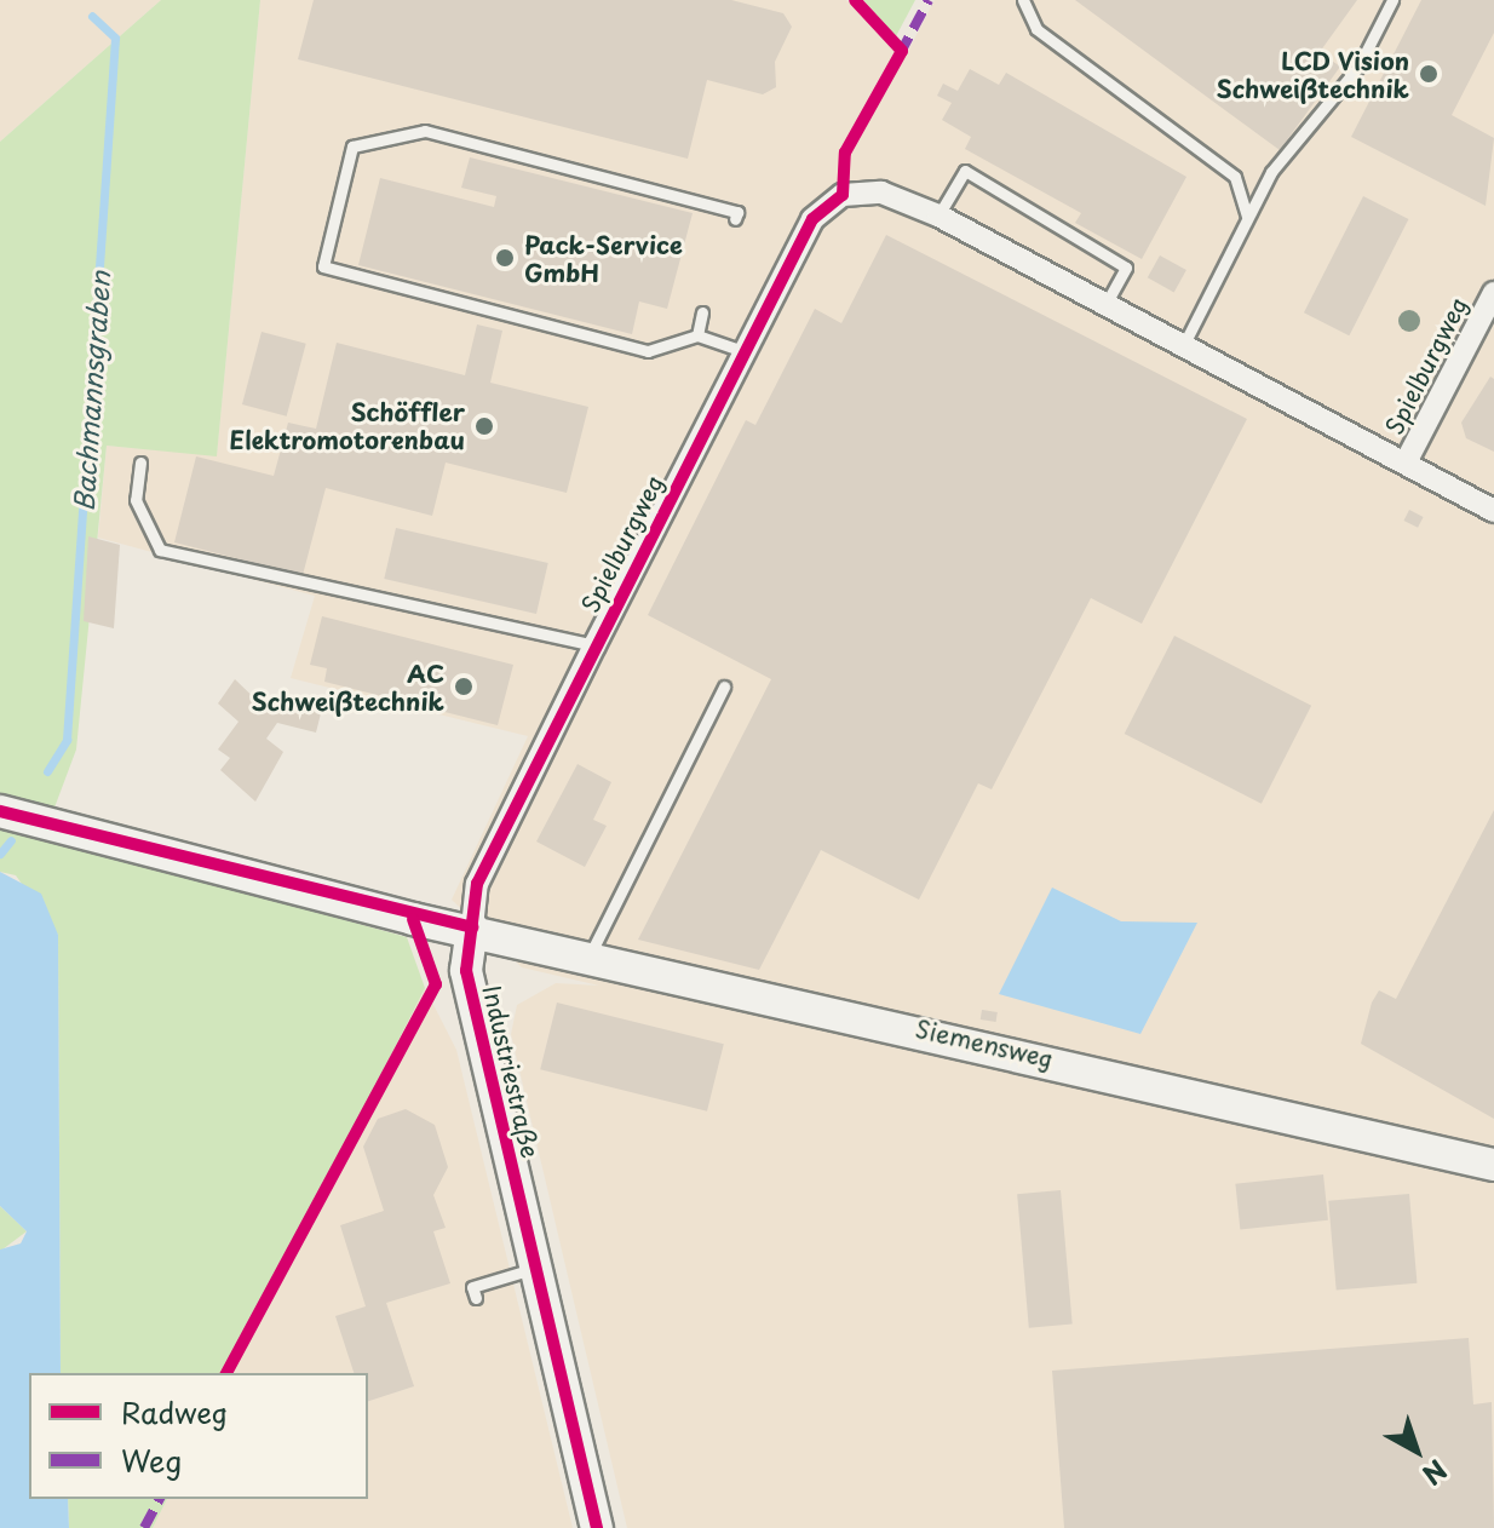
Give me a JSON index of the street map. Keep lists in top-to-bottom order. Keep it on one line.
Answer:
{"streets":{"street":["Spielburgweg","Siemensweg","Industriestraße"]},"crossings":[["Spielburgweg","Siemensweg"],["Spielburgweg","Industriestraße"],["Siemensweg","Industriestraße"]],"water":["Bachmannsgraben"],"places":["LCD Vision Schweißtechnik","Pack-Service GmbH","Schöffler Elektromotorenbau","AC Schweißtechnik"],"legend":["Radweg","Weg"],"north":"bottom right"}
